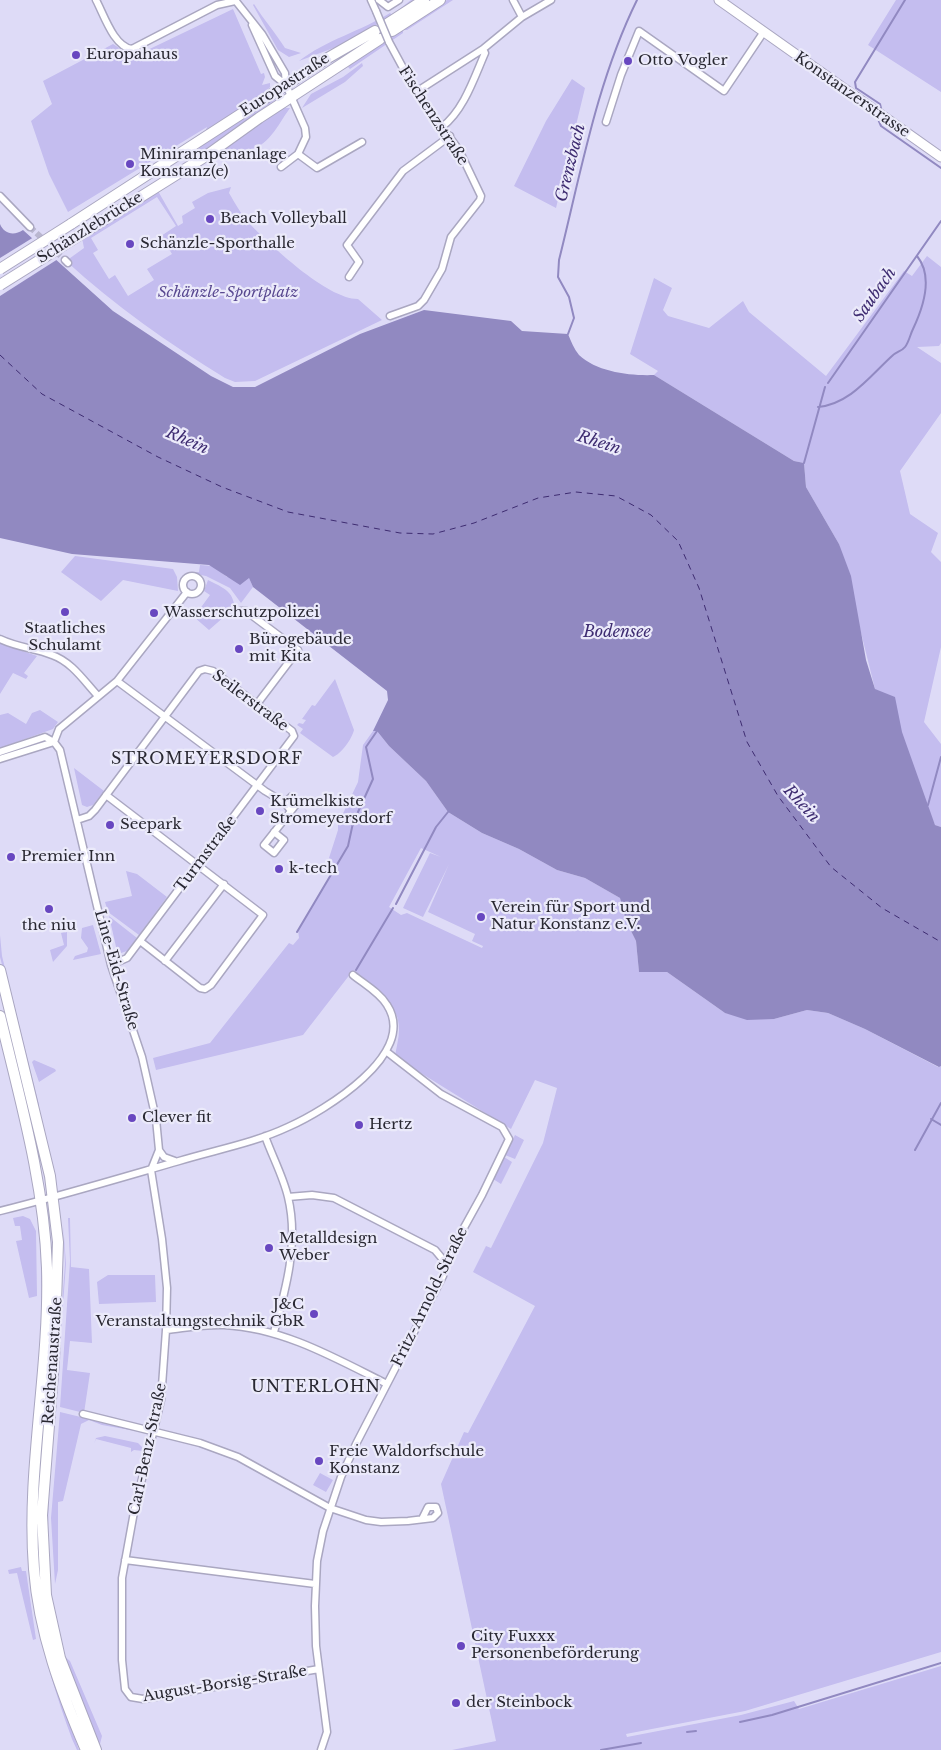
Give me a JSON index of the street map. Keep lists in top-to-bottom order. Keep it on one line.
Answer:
{"streets":{"main road":["Europastraße","Schänzlebrücke","Reichenaustraße"],"street":["Konstanzerstrasse","Fischenzstraße","Seilerstraße","Turmstraße","Line-Eid-Straße","Fritz-Arnold-Straße","Carl-Benz-Straße","August-Borsig-Straße"]},"crossings":[["Europastraße","Schänzlebrücke"],["Seilerstraße","Turmstraße"],["Turmstraße","Line-Eid-Straße"],["Line-Eid-Straße","Carl-Benz-Straße"],["Fritz-Arnold-Straße","August-Borsig-Straße"],["Carl-Benz-Straße","August-Borsig-Straße"]],"districts":["STROMEYERSDORF","UNTERLOHN"],"water":["Grenzbach","Saubach","Rhein","Bodensee"],"parks":["Schänzle-Sportplatz"],"places":["Europahaus","Otto Vogler","Minirampenanlage Konstanz(e)","Beach Volleyball","Schänzle-Sporthalle","Staatliches Schulamt","Wasserschutzpolizei","Bürogebäude mit Kita","Krümelkiste Stromeyersdorf","Seepark","Premier Inn","k-tech","the niu","Verein für Sport und Natur Konstanz e.V.","Clever fit","Hertz","Metalldesign Weber","J&C Veranstaltungstechnik GbR","Freie Waldorfschule Konstanz","City Fuxxx Personenbeförderung","der Steinbock"]}
